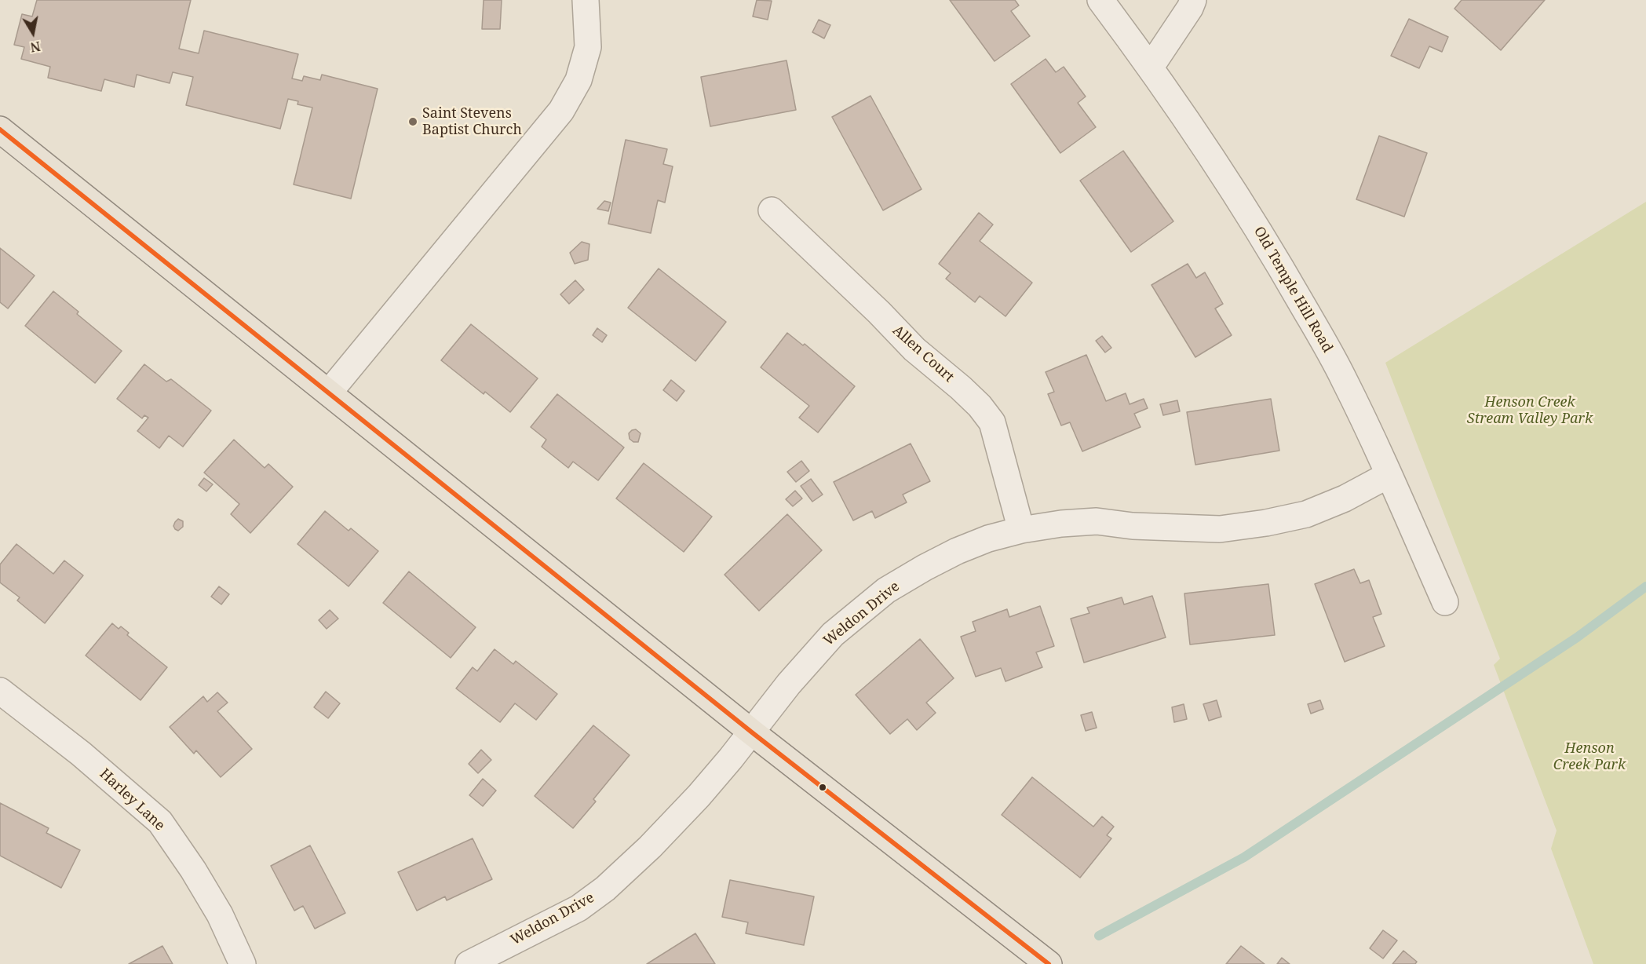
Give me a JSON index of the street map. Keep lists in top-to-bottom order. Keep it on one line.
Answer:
{"streets":{"street":["Old Temple Hill Road","Allen Court","Weldon Drive","Harley Lane"]},"crossings":[["Old Temple Hill Road","Weldon Drive"],["Allen Court","Weldon Drive"]],"parks":["Henson Creek Stream Valley Park","Henson Creek Park"],"places":["Saint Stevens Baptist Church"],"north":"bottom"}
